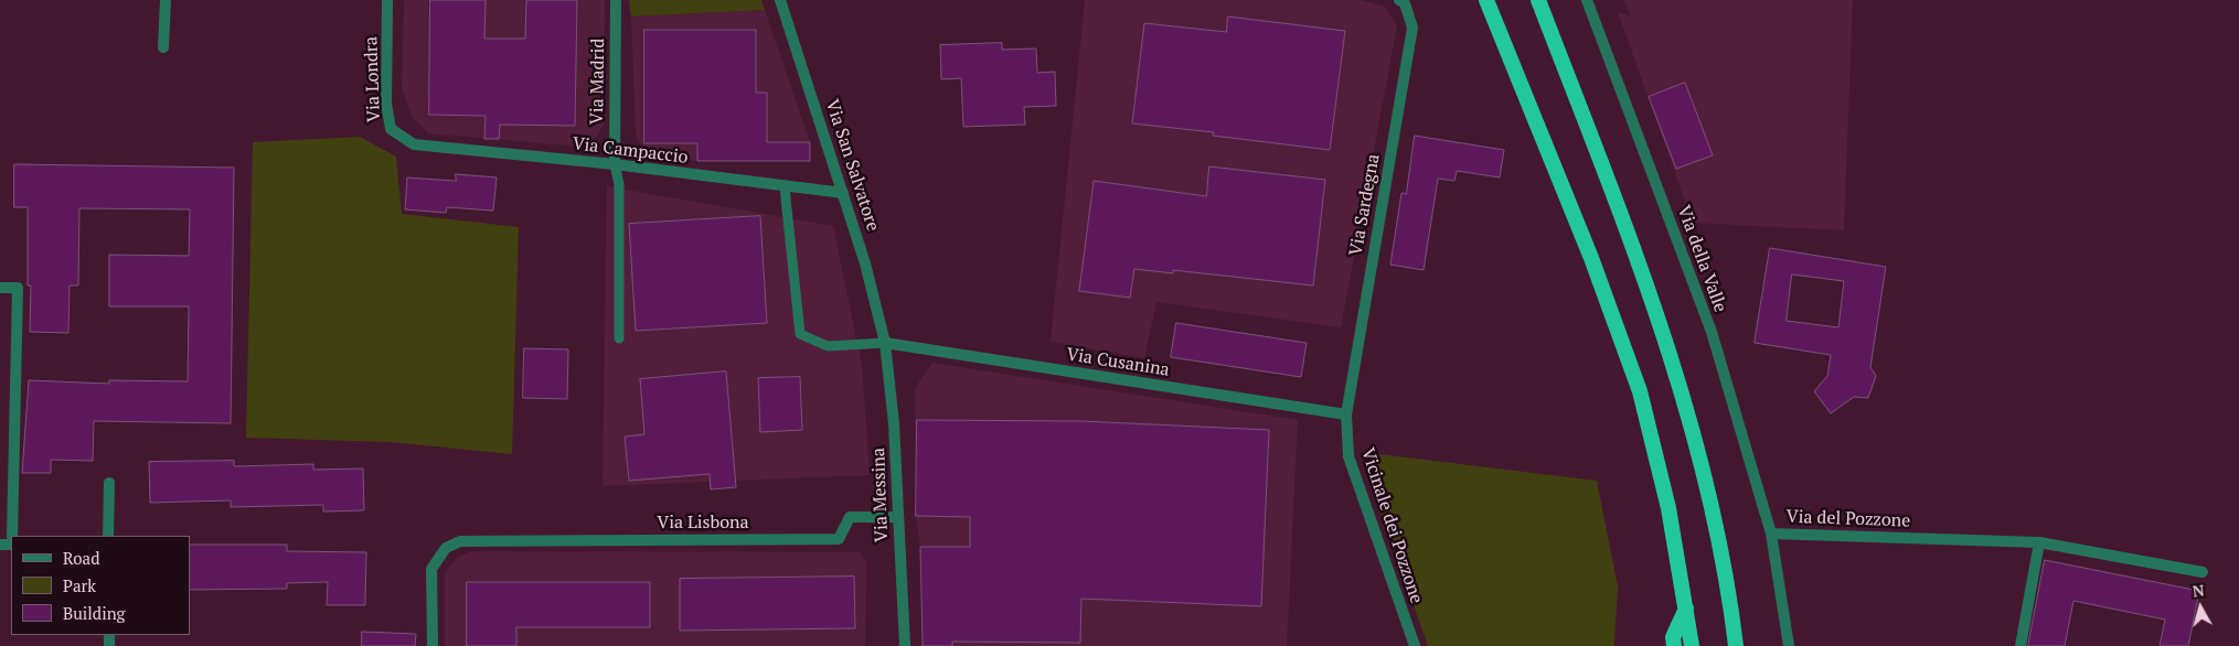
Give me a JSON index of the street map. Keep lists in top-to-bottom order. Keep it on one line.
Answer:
{"streets":{"street":["Via Londra","Via Madrid","Via Campaccio","Via San Salvatore","Via Sardegna","Via della Valle","Via Cusanina","Via Messina","Via del Pozzone","Via Lisbona","Vicinale dei Pozzone"]},"crossings":[["Via Londra","Via Campaccio"],["Via Madrid","Via Campaccio"],["Via Campaccio","Via San Salvatore"],["Via San Salvatore","Via Cusanina"],["Via San Salvatore","Via Messina"],["Via Sardegna","Via Cusanina"],["Via Sardegna","Vicinale dei Pozzone"],["Via della Valle","Via del Pozzone"],["Via Cusanina","Via Messina"],["Via Cusanina","Vicinale dei Pozzone"],["Via Messina","Via Lisbona"]],"legend":["Road","Park","Building"],"north":"top"}
